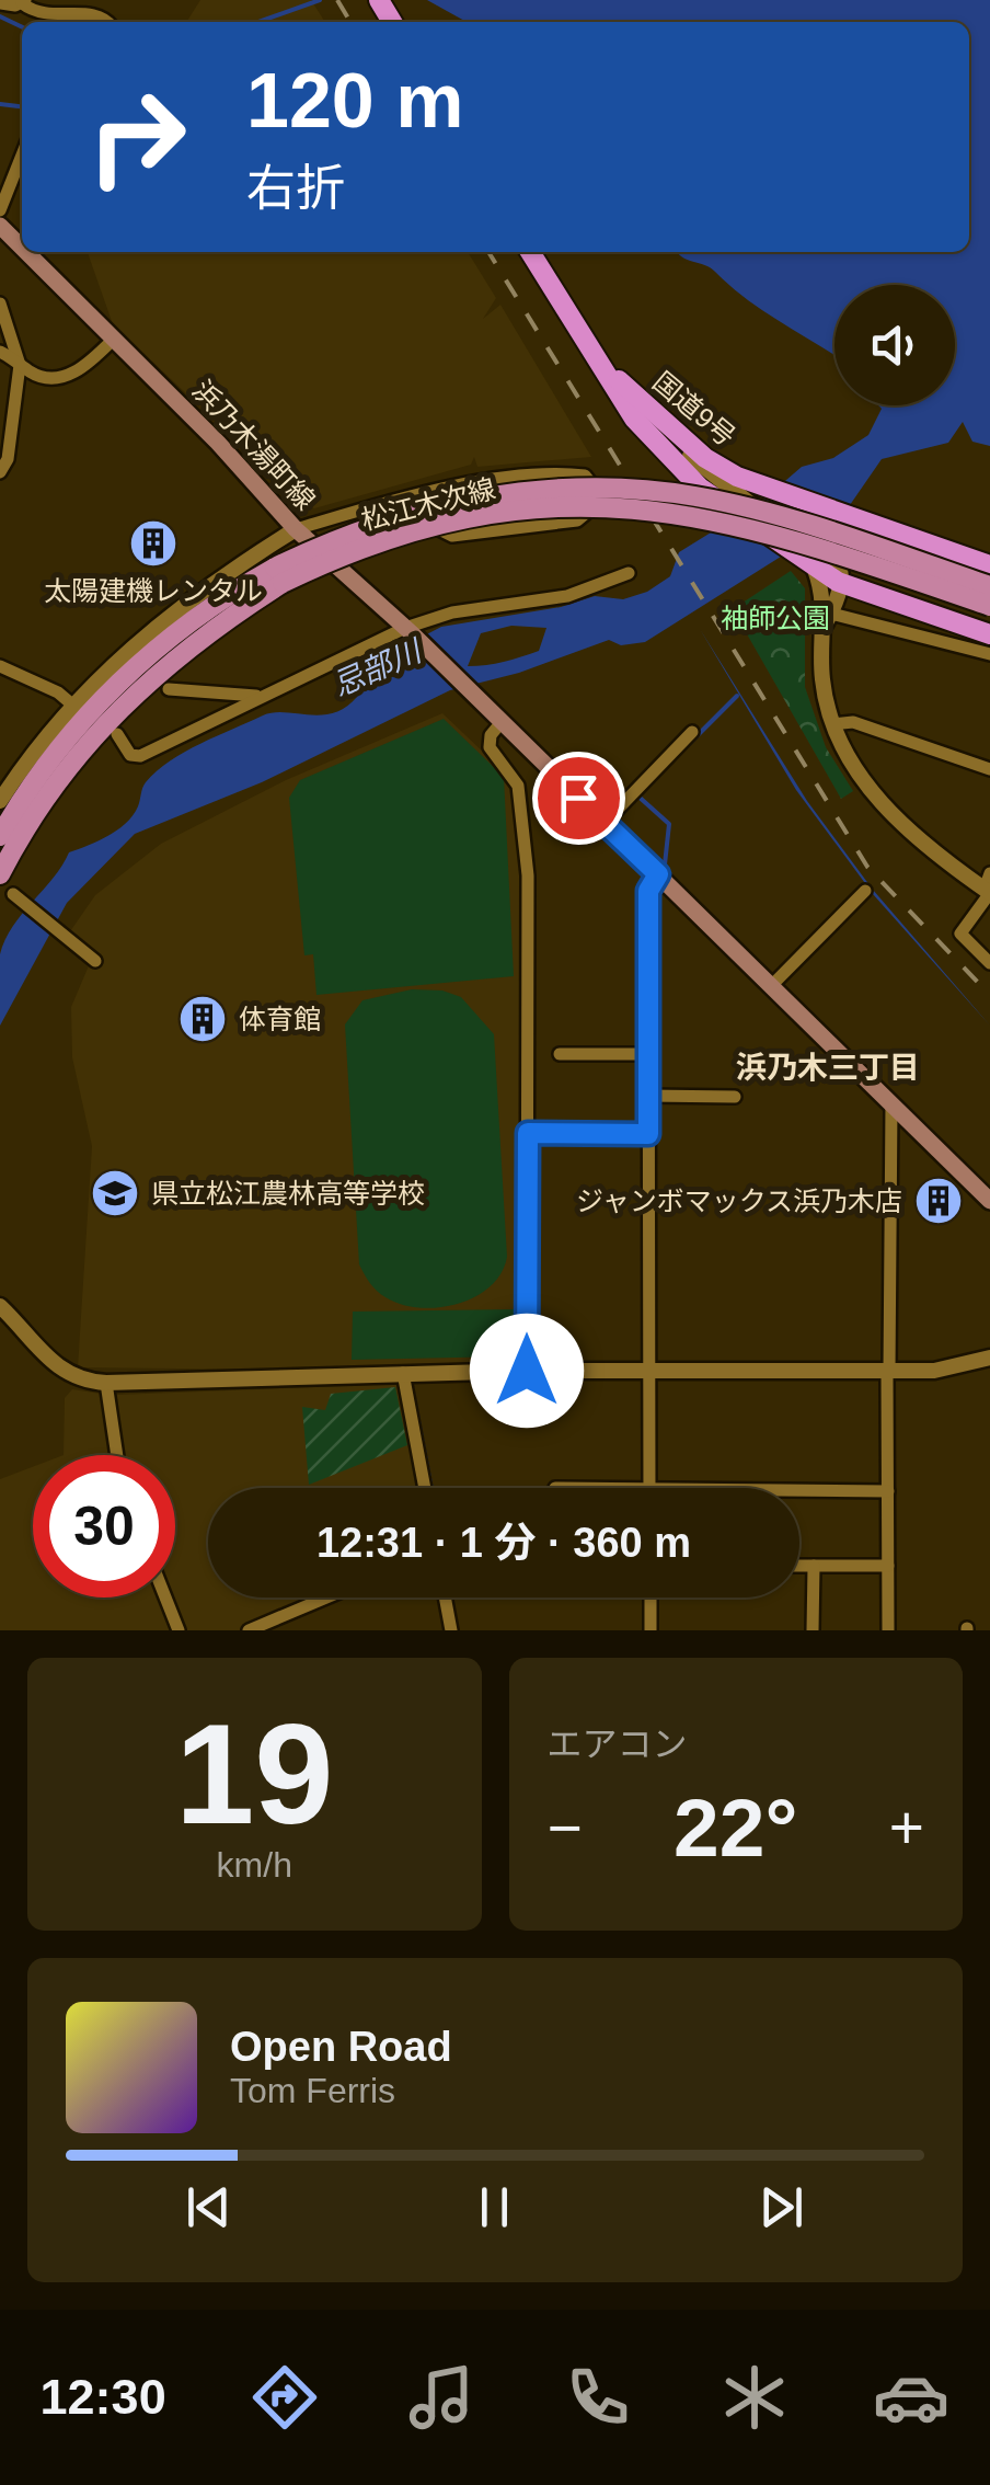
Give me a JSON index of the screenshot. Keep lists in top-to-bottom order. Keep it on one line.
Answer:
{"streets":{"highway":["国道9号"],"main road":["浜乃木湯町線","松江木次線"]},"districts":["浜乃木三丁目"],"water":["忌部川"],"parks":["袖師公園"],"places":{"building":["太陽建機レンタル","体育館","ジャンボマックス浜乃木店"],"school or university":["県立松江農林高等学校"]},"page":{"turn":["120 m","右折"],"limit":"30","trip":"12:31 · 1 分 · 360 m","tile":[["19","km/h"],"エアコン"],"heat":["−","22°","+"],"song":["Open Road","Tom Ferris"],"tabs":"12:30"}}
